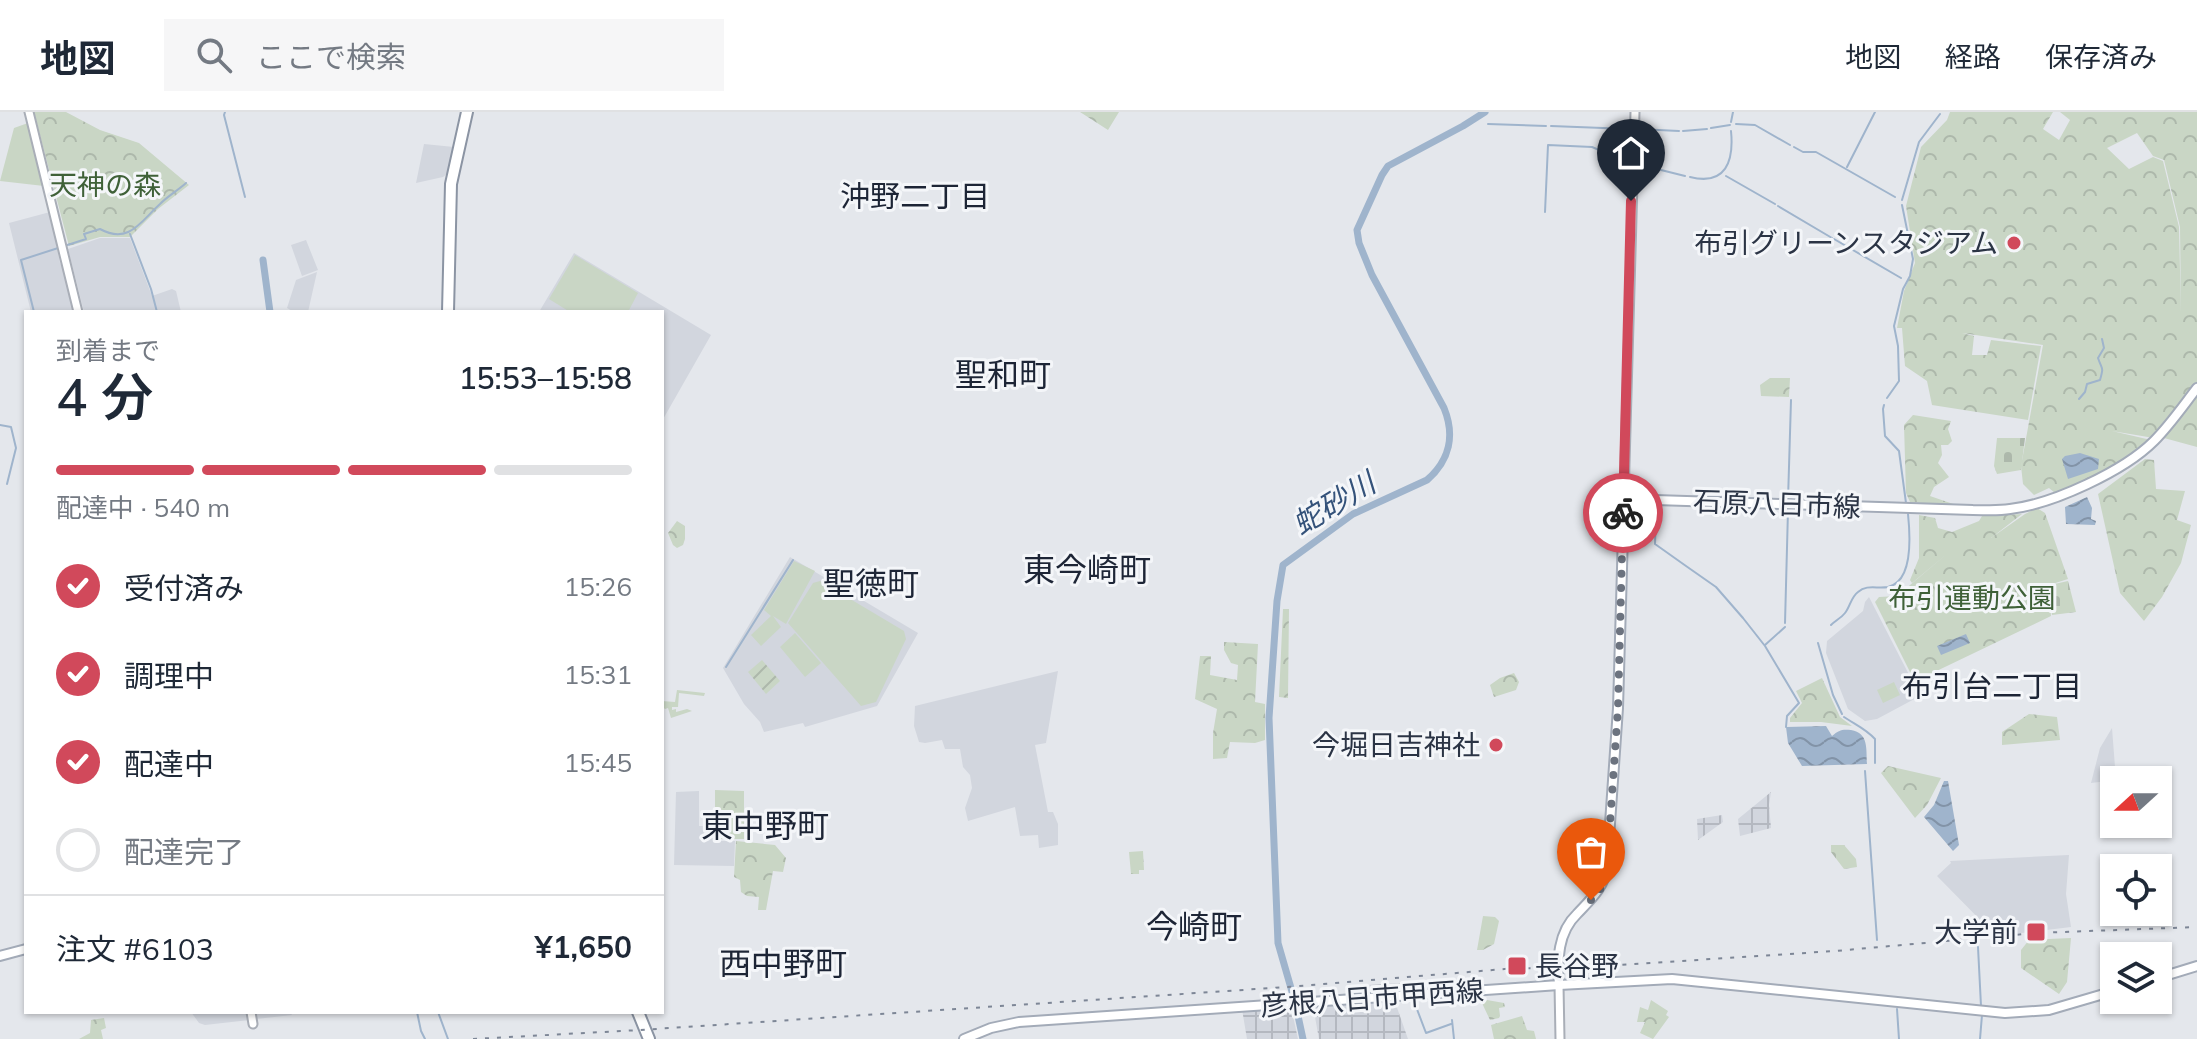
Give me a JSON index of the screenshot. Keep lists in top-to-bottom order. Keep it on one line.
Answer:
{"streets":{"main road":["石原八日市線","彦根八日市甲西線"]},"districts":["沖野二丁目","聖和町","東今崎町","聖徳町","布引台二丁目","東中野町","今崎町","西中野町"],"water":["蛇砂川"],"parks":["天神の森","布引運動公園"],"places":{"other":["布引グリーンスタジアム","今堀日吉神社"],"transit":["大学前","長谷野"]},"north":"left","page":{"header":"地図","search":"ここで検索","nav":["地図","経路","保存済み"],"heading":["4 分","到着まで","15:53–15:58"],"panel":["注文 #6103","¥1,650"],"bar":"配達中 · 540 m","list":[["受付済み","15:26"],["調理中","15:31"],["配達中","15:45"],"配達完了"]}}
